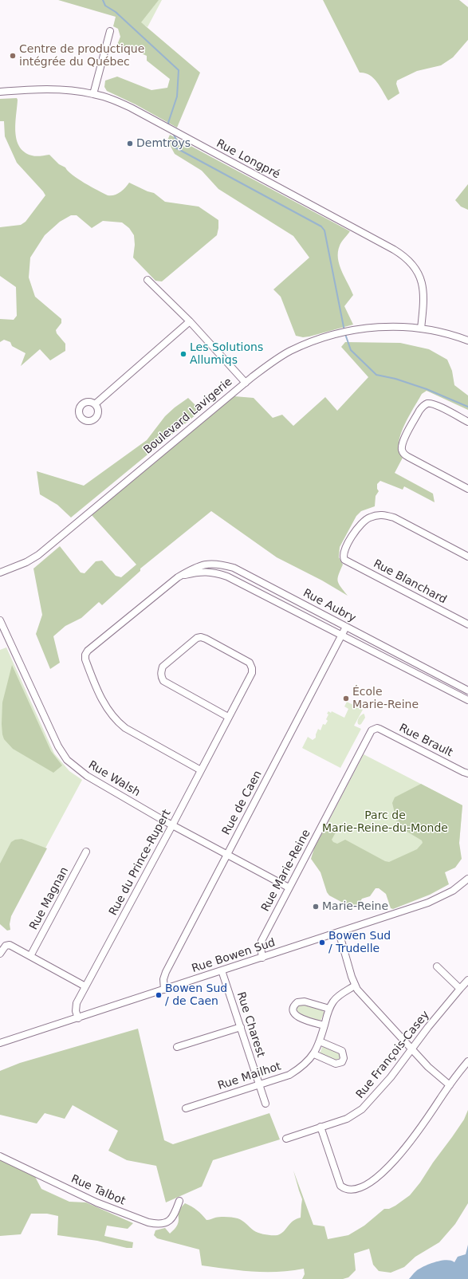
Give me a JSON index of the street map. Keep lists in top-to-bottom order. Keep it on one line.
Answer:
{"streets":{"street":["Rue Longpré","Boulevard Lavigerie","Rue Blanchard","Rue Aubry","Rue Brault","Rue Walsh","Rue de Caen","Rue du Prince-Rupert","Rue Marie-Reine","Rue Magnan","Rue Bowen Sud","Rue Charest","Rue François-Casey","Rue Mailhot","Rue Talbot"]},"crossings":[["Rue Longpré","Boulevard Lavigerie"],["Rue Aubry","Rue de Caen"],["Rue Aubry","Rue du Prince-Rupert"],["Rue Brault","Rue Marie-Reine"],["Rue Walsh","Rue de Caen"],["Rue Walsh","Rue du Prince-Rupert"],["Rue Walsh","Rue Marie-Reine"],["Rue de Caen","Rue Bowen Sud"],["Rue du Prince-Rupert","Rue Bowen Sud"],["Rue Marie-Reine","Rue Bowen Sud"],["Rue Bowen Sud","Rue Charest"],["Rue Charest","Rue Mailhot"]],"parks":["Parc de Marie-Reine-du-Monde"],"places":["Centre de productique intégrée du Québec","Demtroys","Les Solutions Allumiqs","École Marie-Reine","Marie-Reine","Bowen Sud / Trudelle","Bowen Sud / de Caen"]}
